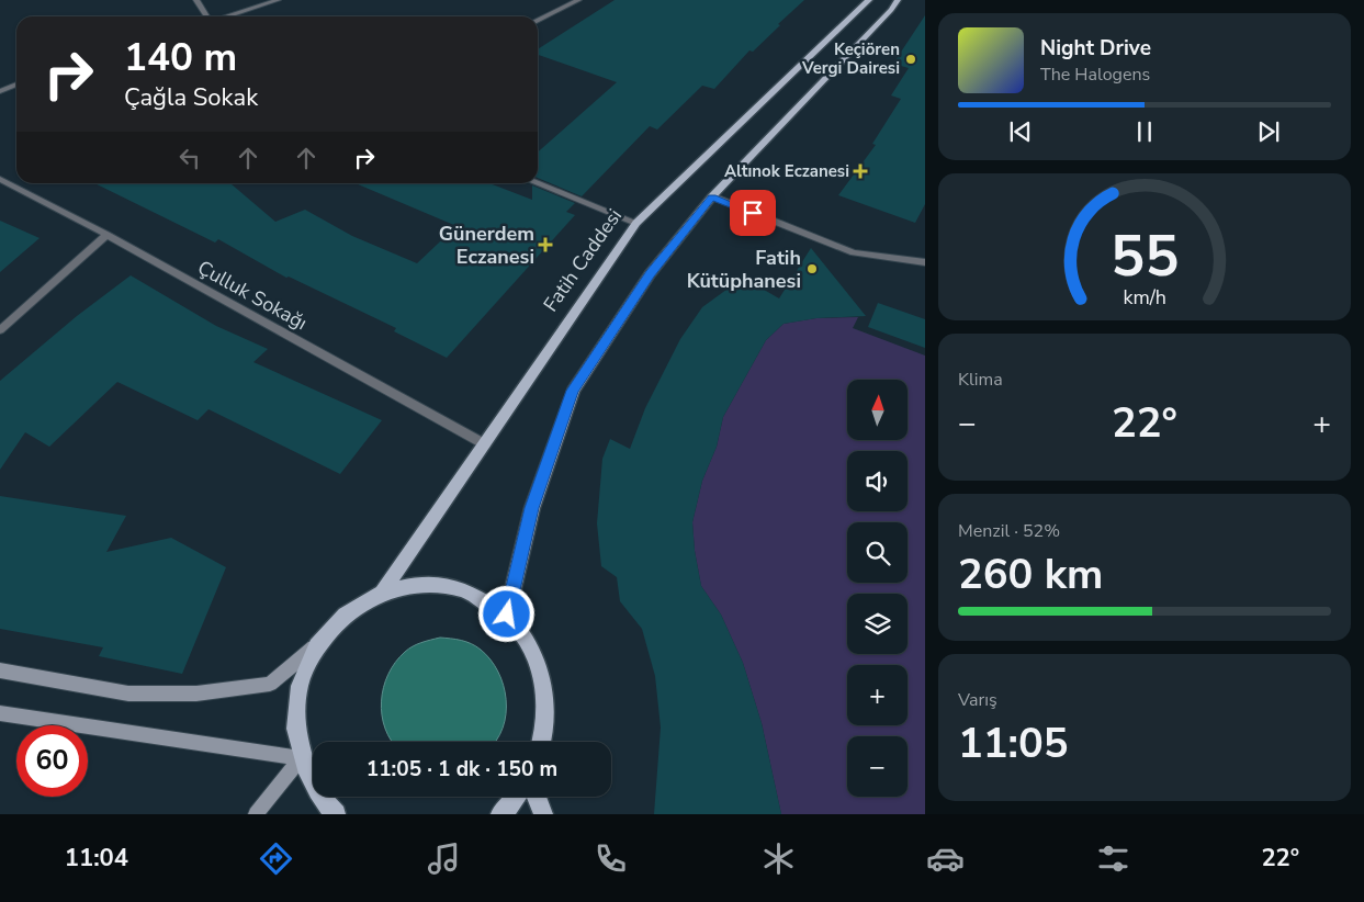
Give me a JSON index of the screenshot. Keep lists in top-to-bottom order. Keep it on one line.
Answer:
{"streets":{"main road":["Fatih Caddesi"],"street":["Çulluk Sokağı"]},"crossings":[["Fatih Caddesi","Çulluk Sokağı"]],"places":{"other":["Keçiören Vergi Dairesi","Fatih Kütüphanesi"],"health":["Altınok Eczanesi","Günerdem Eczanesi"]},"north":"top","page":{"turn":["140 m","Çağla Sokak"],"song":["Night Drive","The Halogens"],"tile":["Klima",["Menzil · 52%","260 km"],["Varış","11:05"]],"map_buttons":["+","−"],"heat":["−","22°","+"],"limit":"60","trip":"11:05 · 1 dk · 150 m","tabs":["11:04","22°"],"gauge":["55","km/h"]}}
